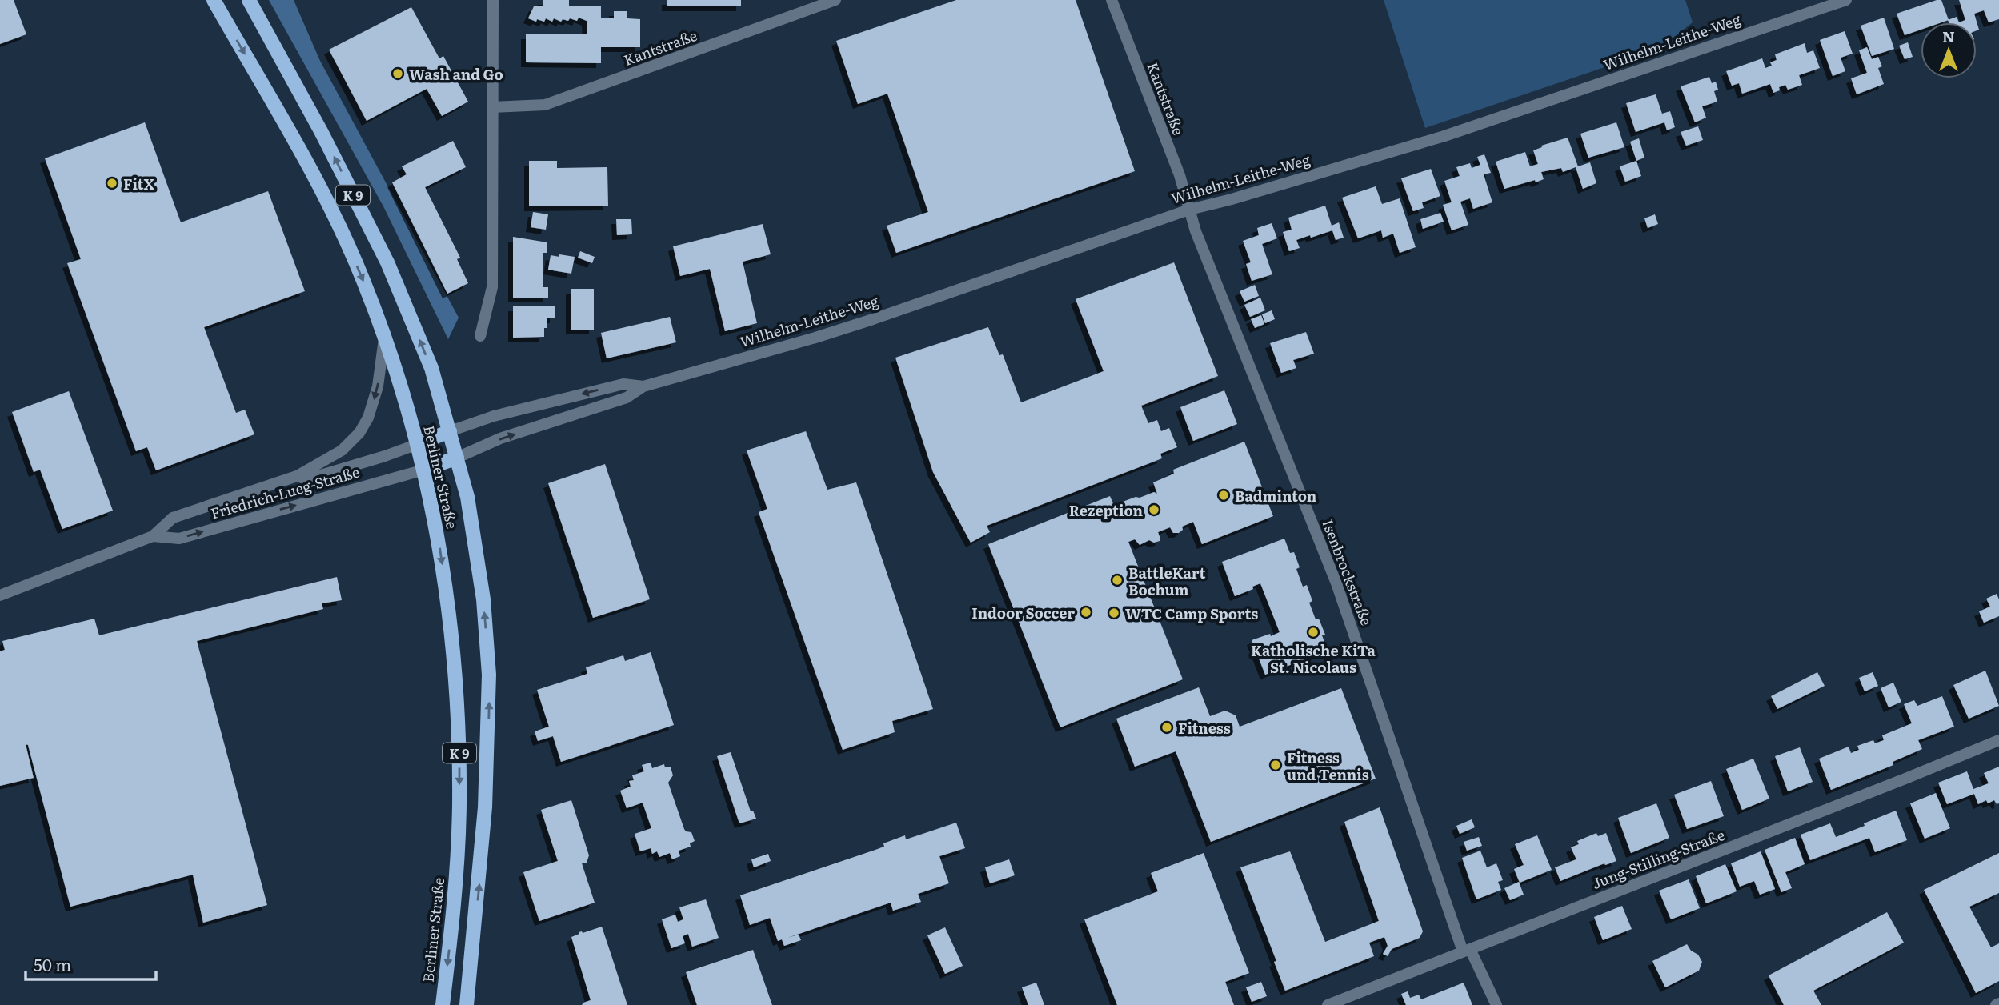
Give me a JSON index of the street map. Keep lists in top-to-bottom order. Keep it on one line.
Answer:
{"streets":{"main road":["Wilhelm-Leithe-Weg","K 9","Berliner Straße"],"street":["Kantstraße","Friedrich-Lueg-Straße","Isenbrockstraße","Jung-Stilling-Straße"]},"crossings":[["Wilhelm-Leithe-Weg","Kantstraße"],["Wilhelm-Leithe-Weg","Berliner Straße"],["Wilhelm-Leithe-Weg","Friedrich-Lueg-Straße"],["Wilhelm-Leithe-Weg","Isenbrockstraße"],["Kantstraße","Isenbrockstraße"],["Berliner Straße","Friedrich-Lueg-Straße"],["Isenbrockstraße","Jung-Stilling-Straße"]],"places":["Wash and Go","FitX","Badminton","Rezeption","BattleKart Bochum","Indoor Soccer","WTC Camp Sports","Katholische KiTa St. Nicolaus","Fitness","Fitness und Tennis"],"scale_bar":"50 m","north":"top"}
